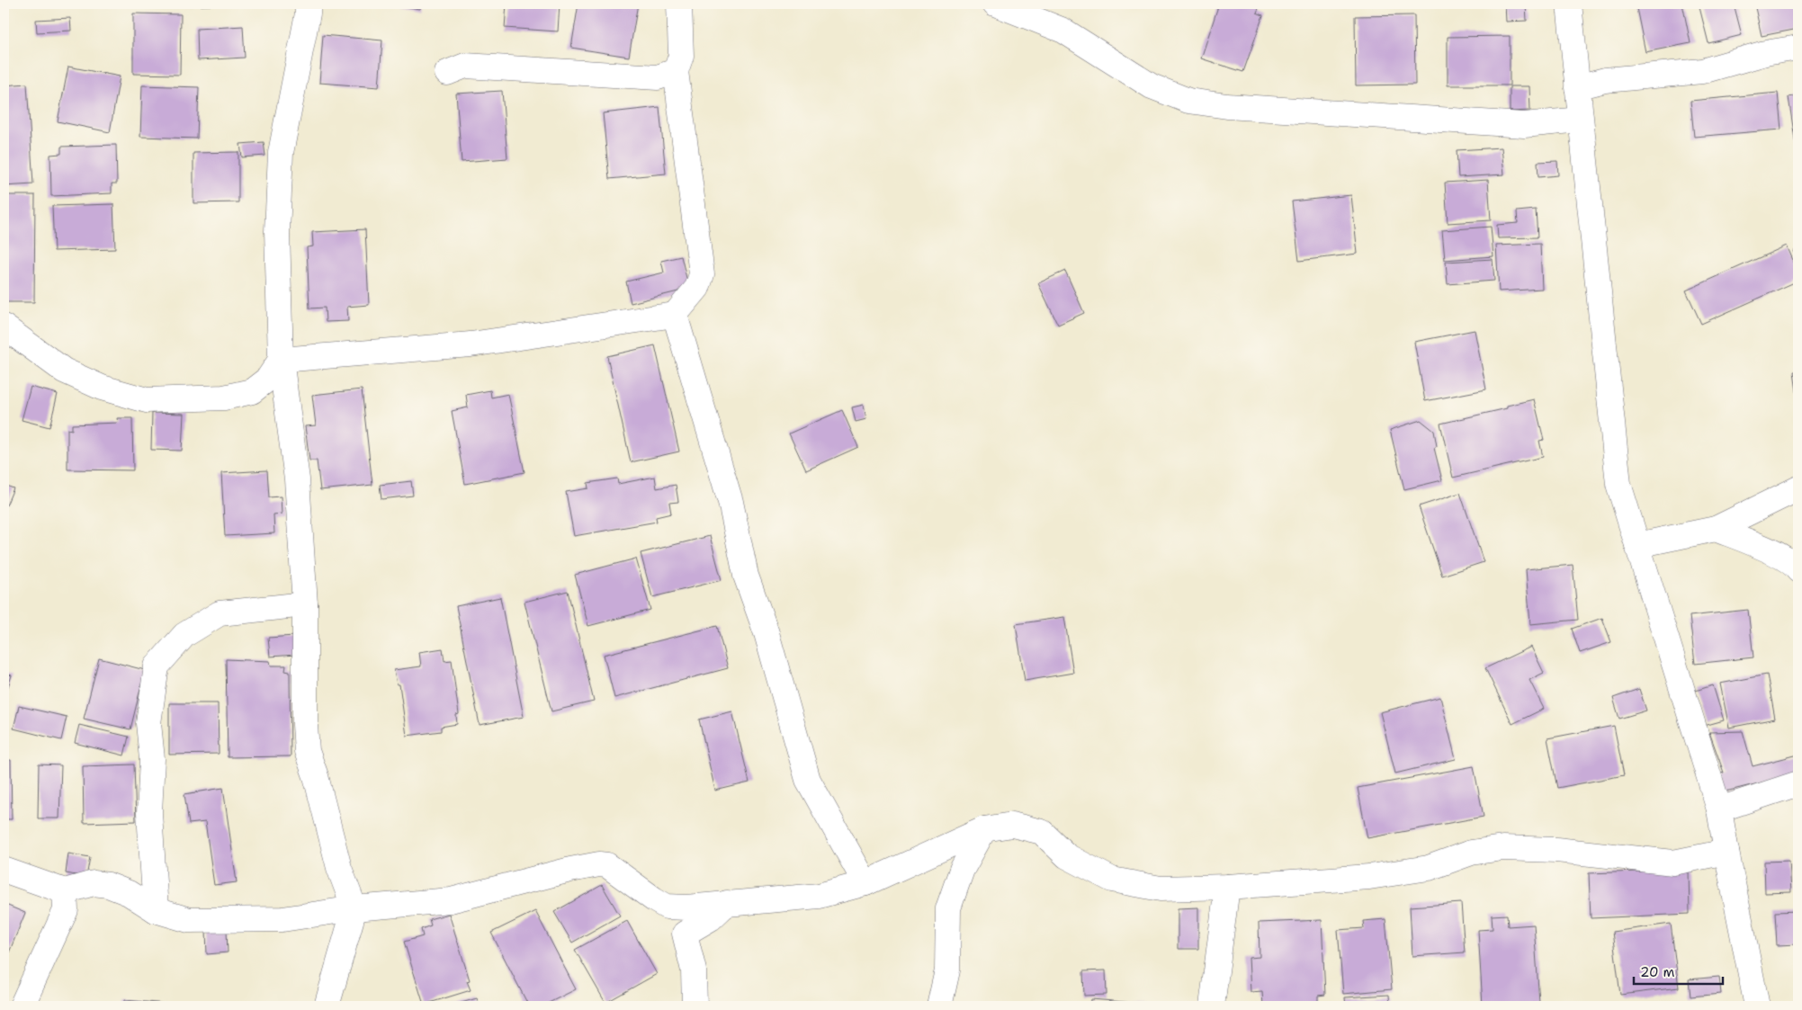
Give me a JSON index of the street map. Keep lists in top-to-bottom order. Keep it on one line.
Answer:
{"scale_bar":"20 m"}
